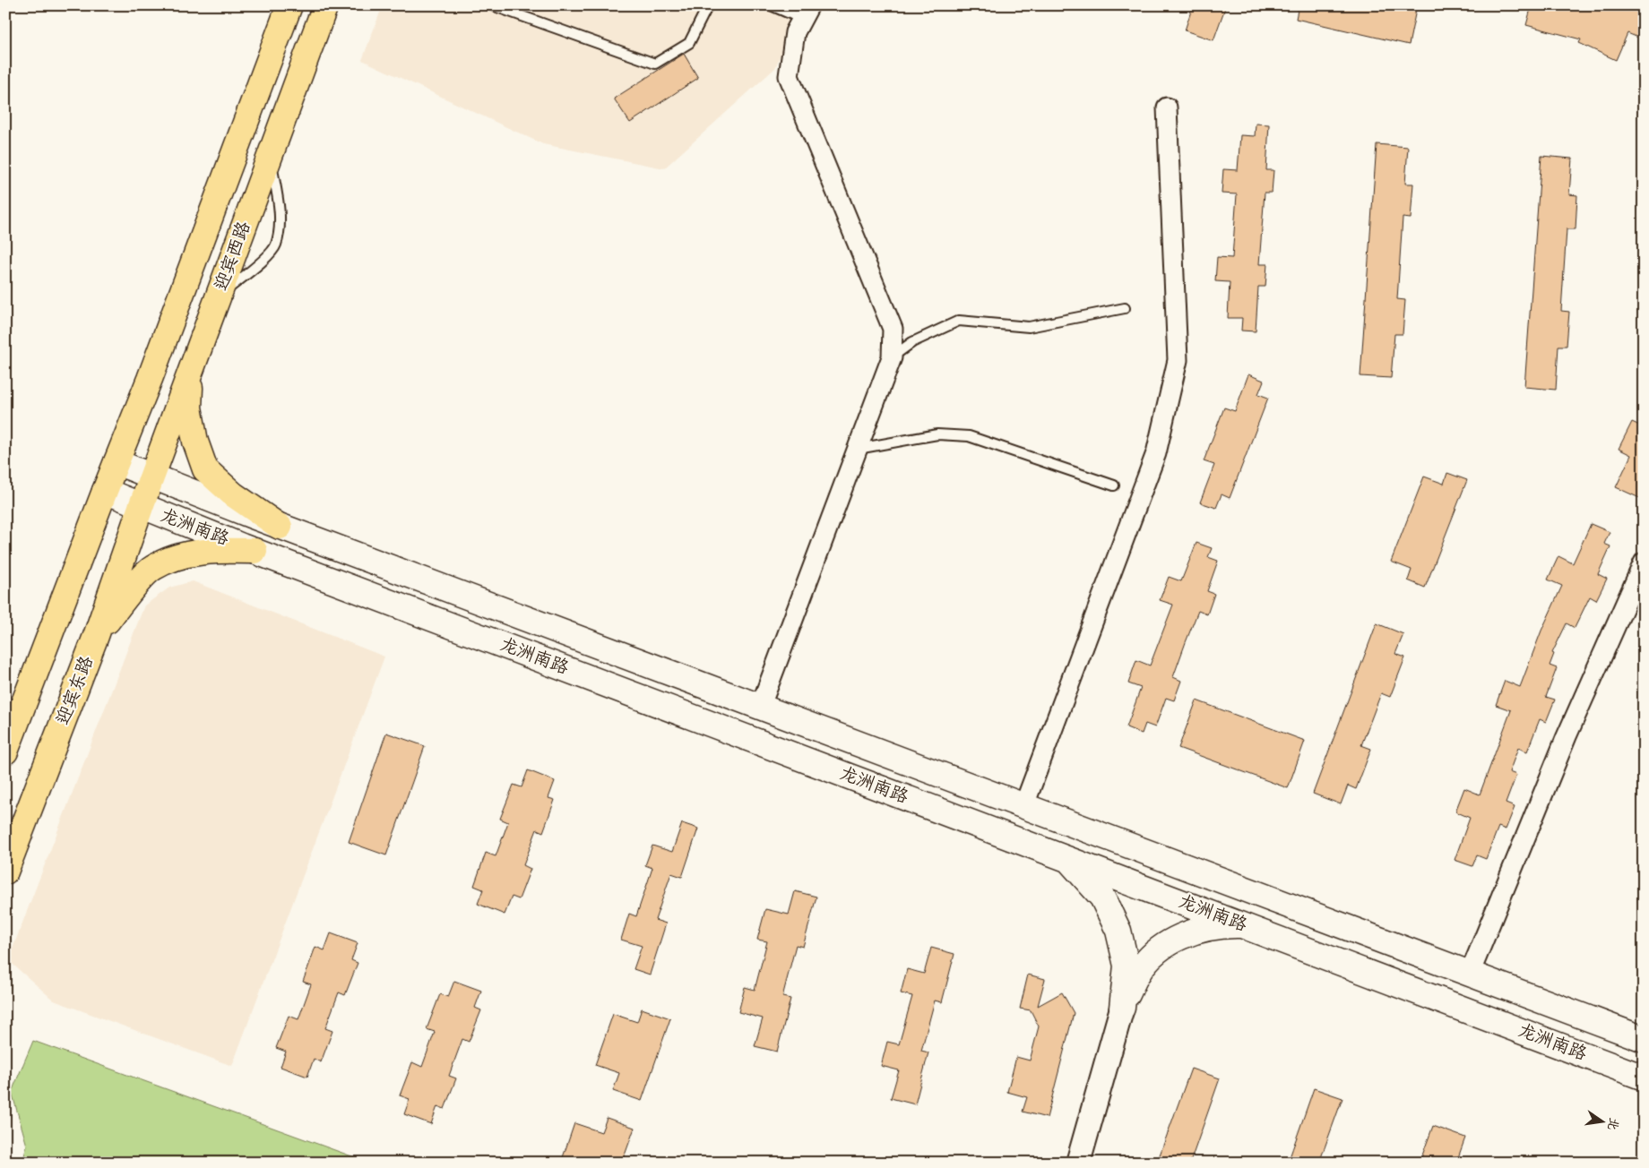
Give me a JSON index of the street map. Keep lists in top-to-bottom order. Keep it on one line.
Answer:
{"streets":{"highway":["迎宾西路","迎宾东路"],"main road":["龙洲南路"]},"crossings":[["迎宾西路","龙洲南路"],["迎宾西路","迎宾东路"],["龙洲南路","迎宾东路"]],"north":"right"}
